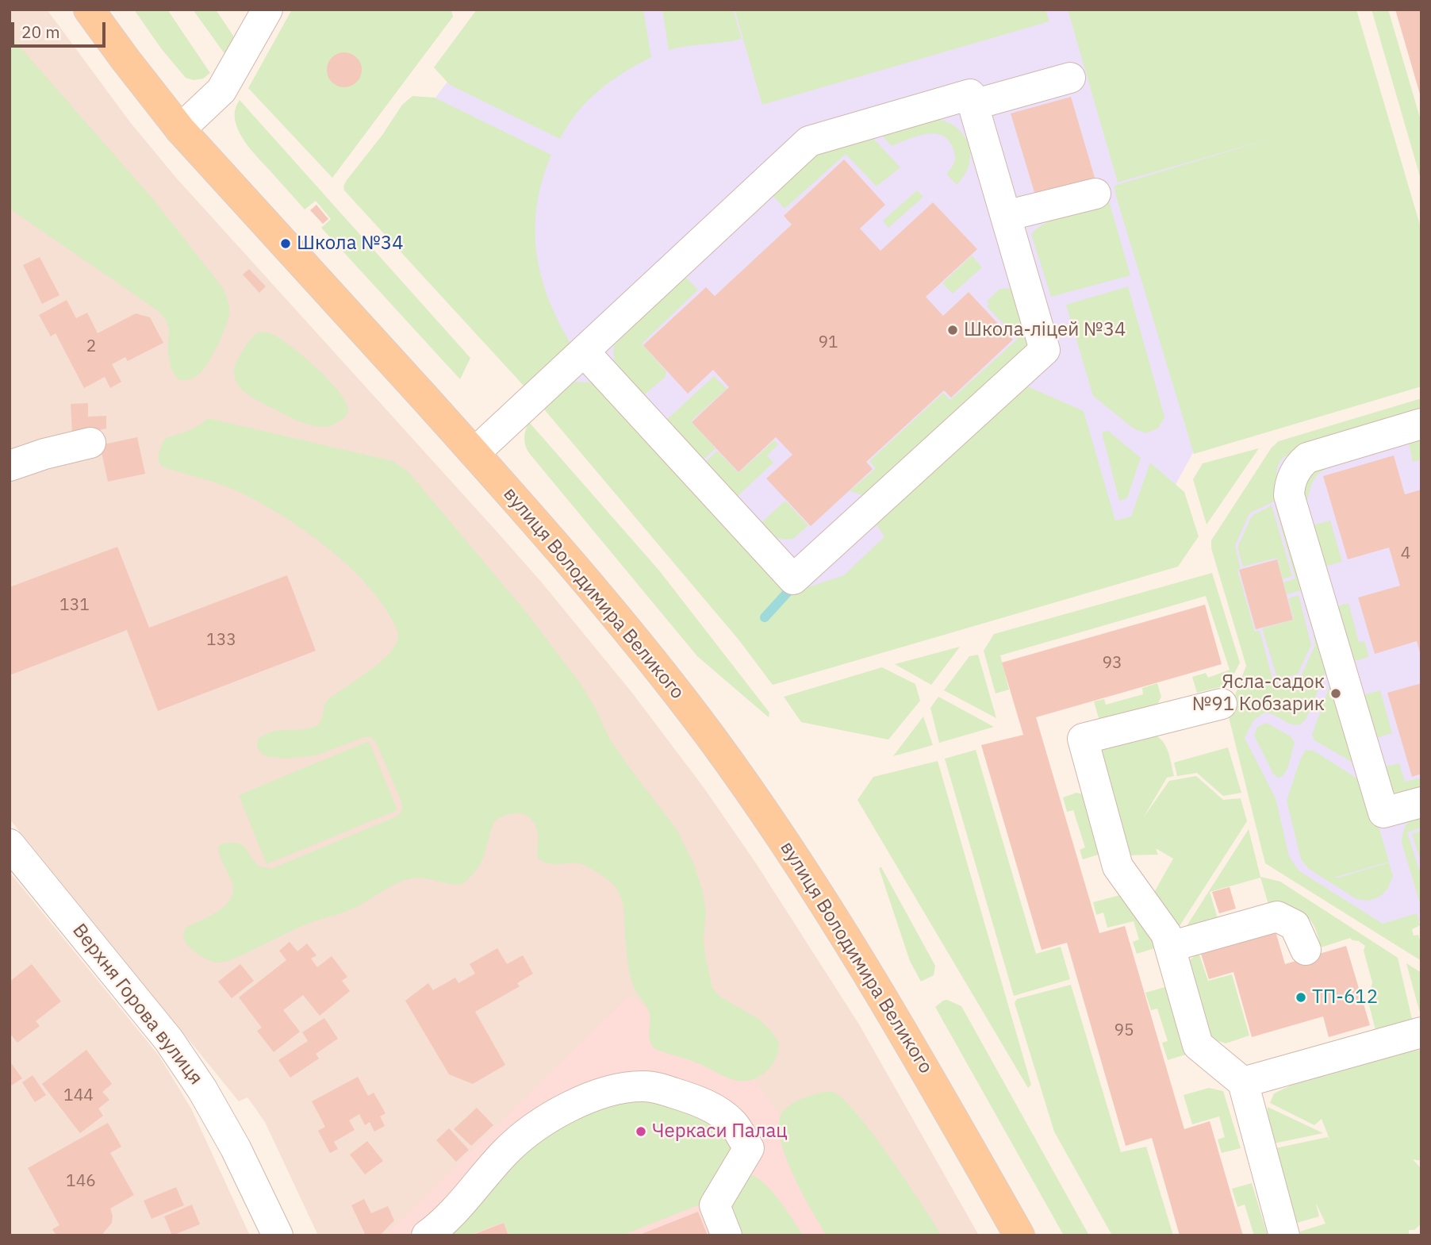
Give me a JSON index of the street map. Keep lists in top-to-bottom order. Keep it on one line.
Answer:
{"streets":{"main road":["вулиця Володимира Великого"],"street":["Верхня Горова вулиця"]},"places":["Школа №34","Школа-ліцей №34","Ясла-садок №91 Кобзарик","ТП-612","Черкаси Палац"],"house_numbers":["91","2","4","131","133","93","95","144","146"],"scale_bar":"20 m"}
